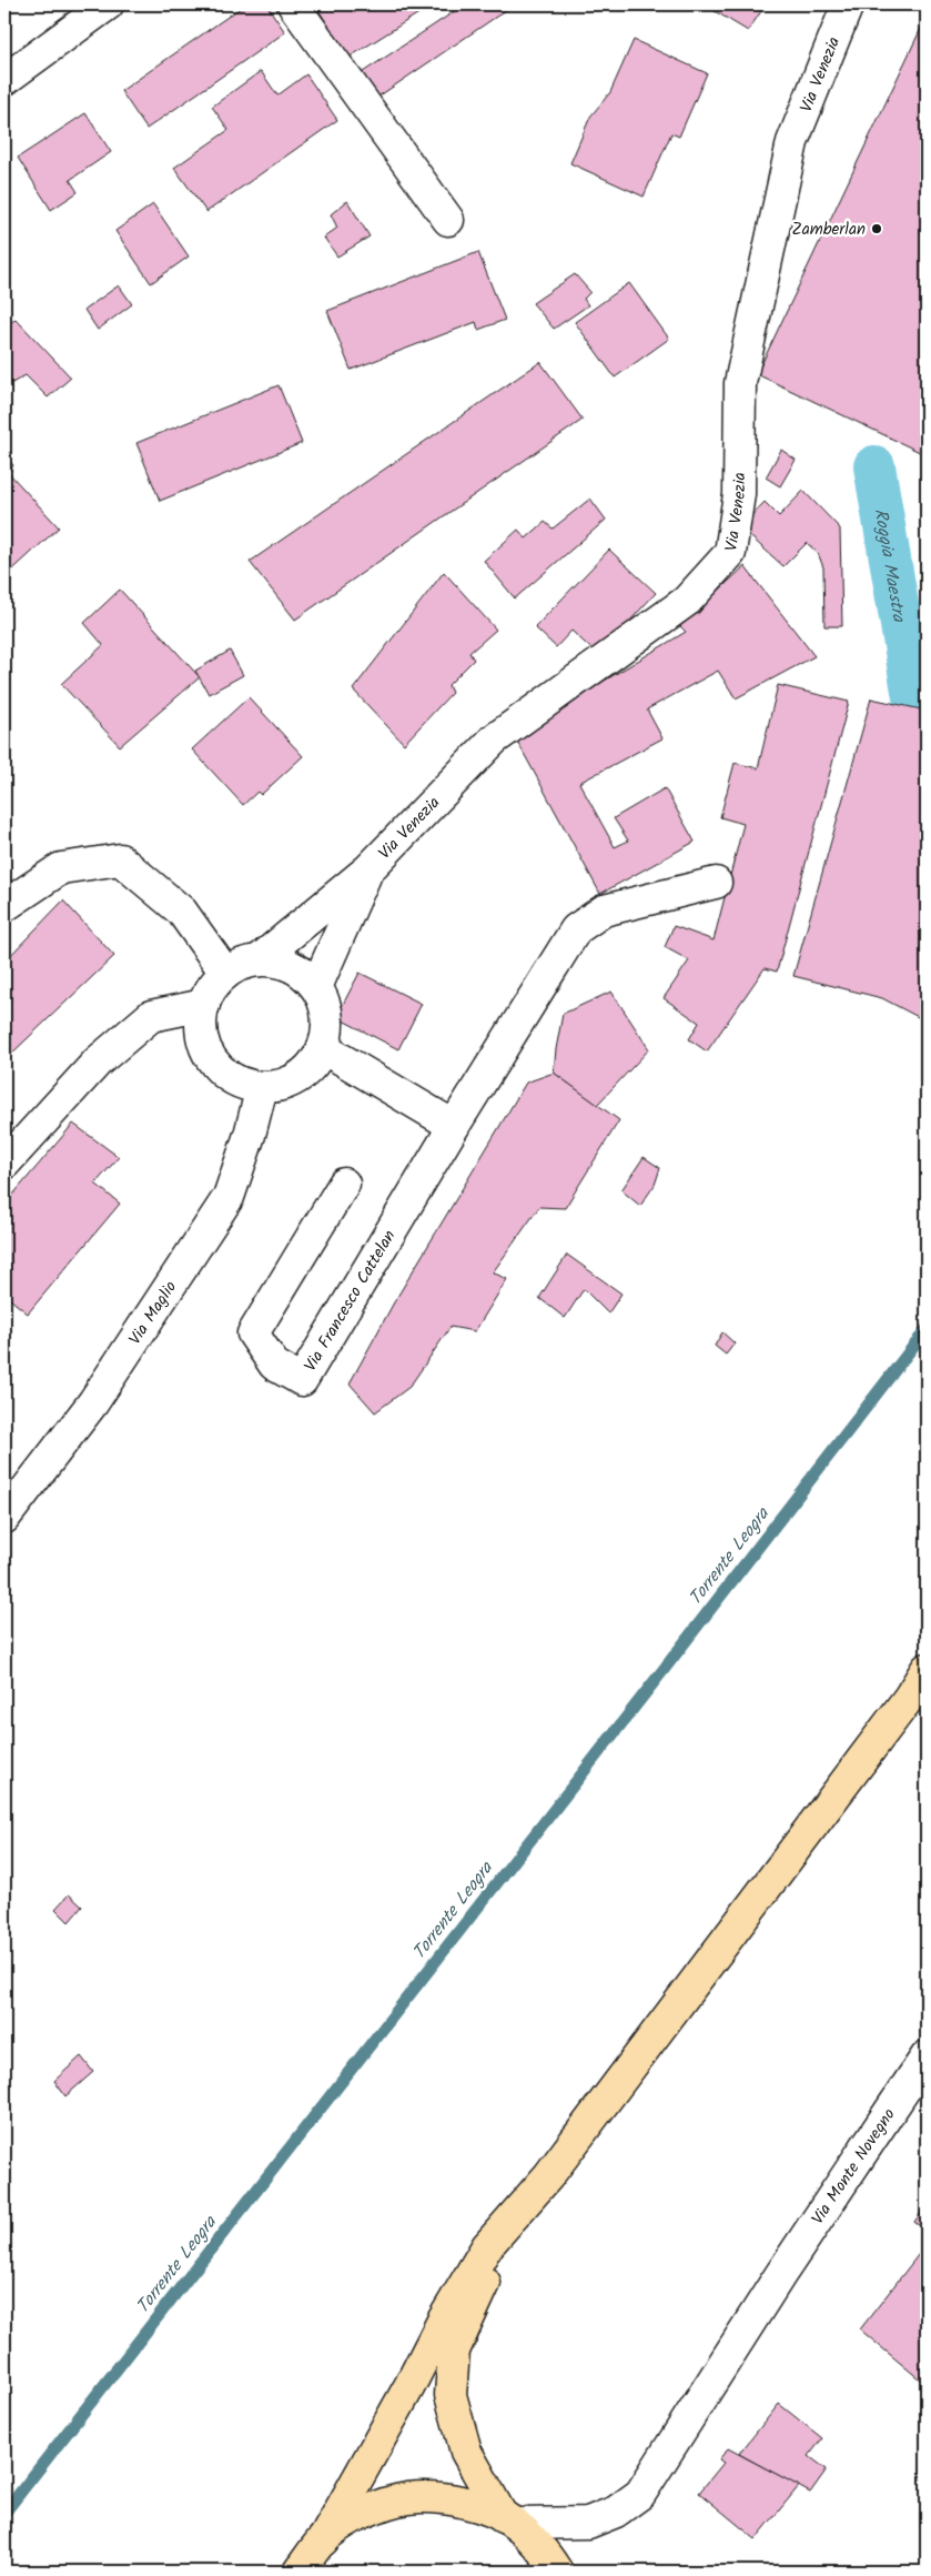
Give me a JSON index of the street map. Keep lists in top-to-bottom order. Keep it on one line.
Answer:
{"streets":{"street":["Via Venezia","Via Francesco Cattelan","Via Maglio","Via Monte Novegno"]},"crossings":[["Via Venezia","Via Maglio"]],"water":["Roggia Maestra","Torrente Leogra"],"places":["Zamberlan"]}
